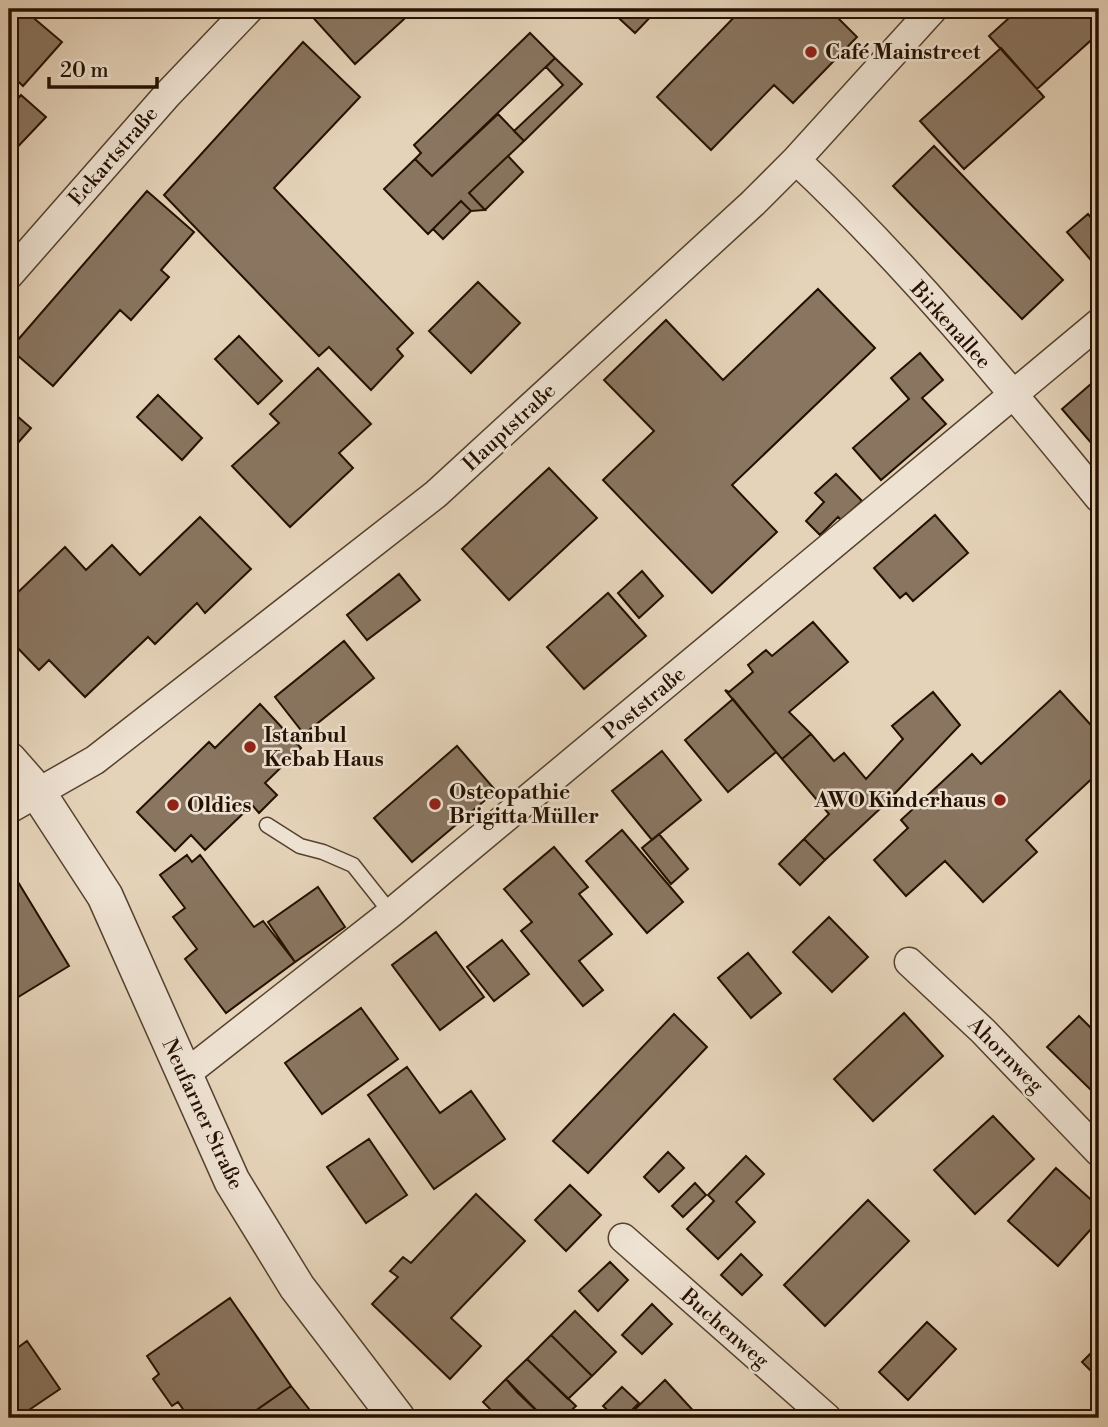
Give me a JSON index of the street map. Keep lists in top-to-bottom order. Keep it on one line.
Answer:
{"streets":{"street":["Eckartstraße","Birkenallee","Hauptstraße","Poststraße","Ahornweg","Neufarner Straße","Buchenweg"]},"crossings":[["Birkenallee","Hauptstraße"],["Birkenallee","Poststraße"],["Hauptstraße","Neufarner Straße"],["Poststraße","Neufarner Straße"]],"places":["Café Mainstreet","Istanbul Kebab Haus","AWO Kinderhaus","Osteopathie Brigitta Müller","Oldies"],"scale_bar":"20 m"}
